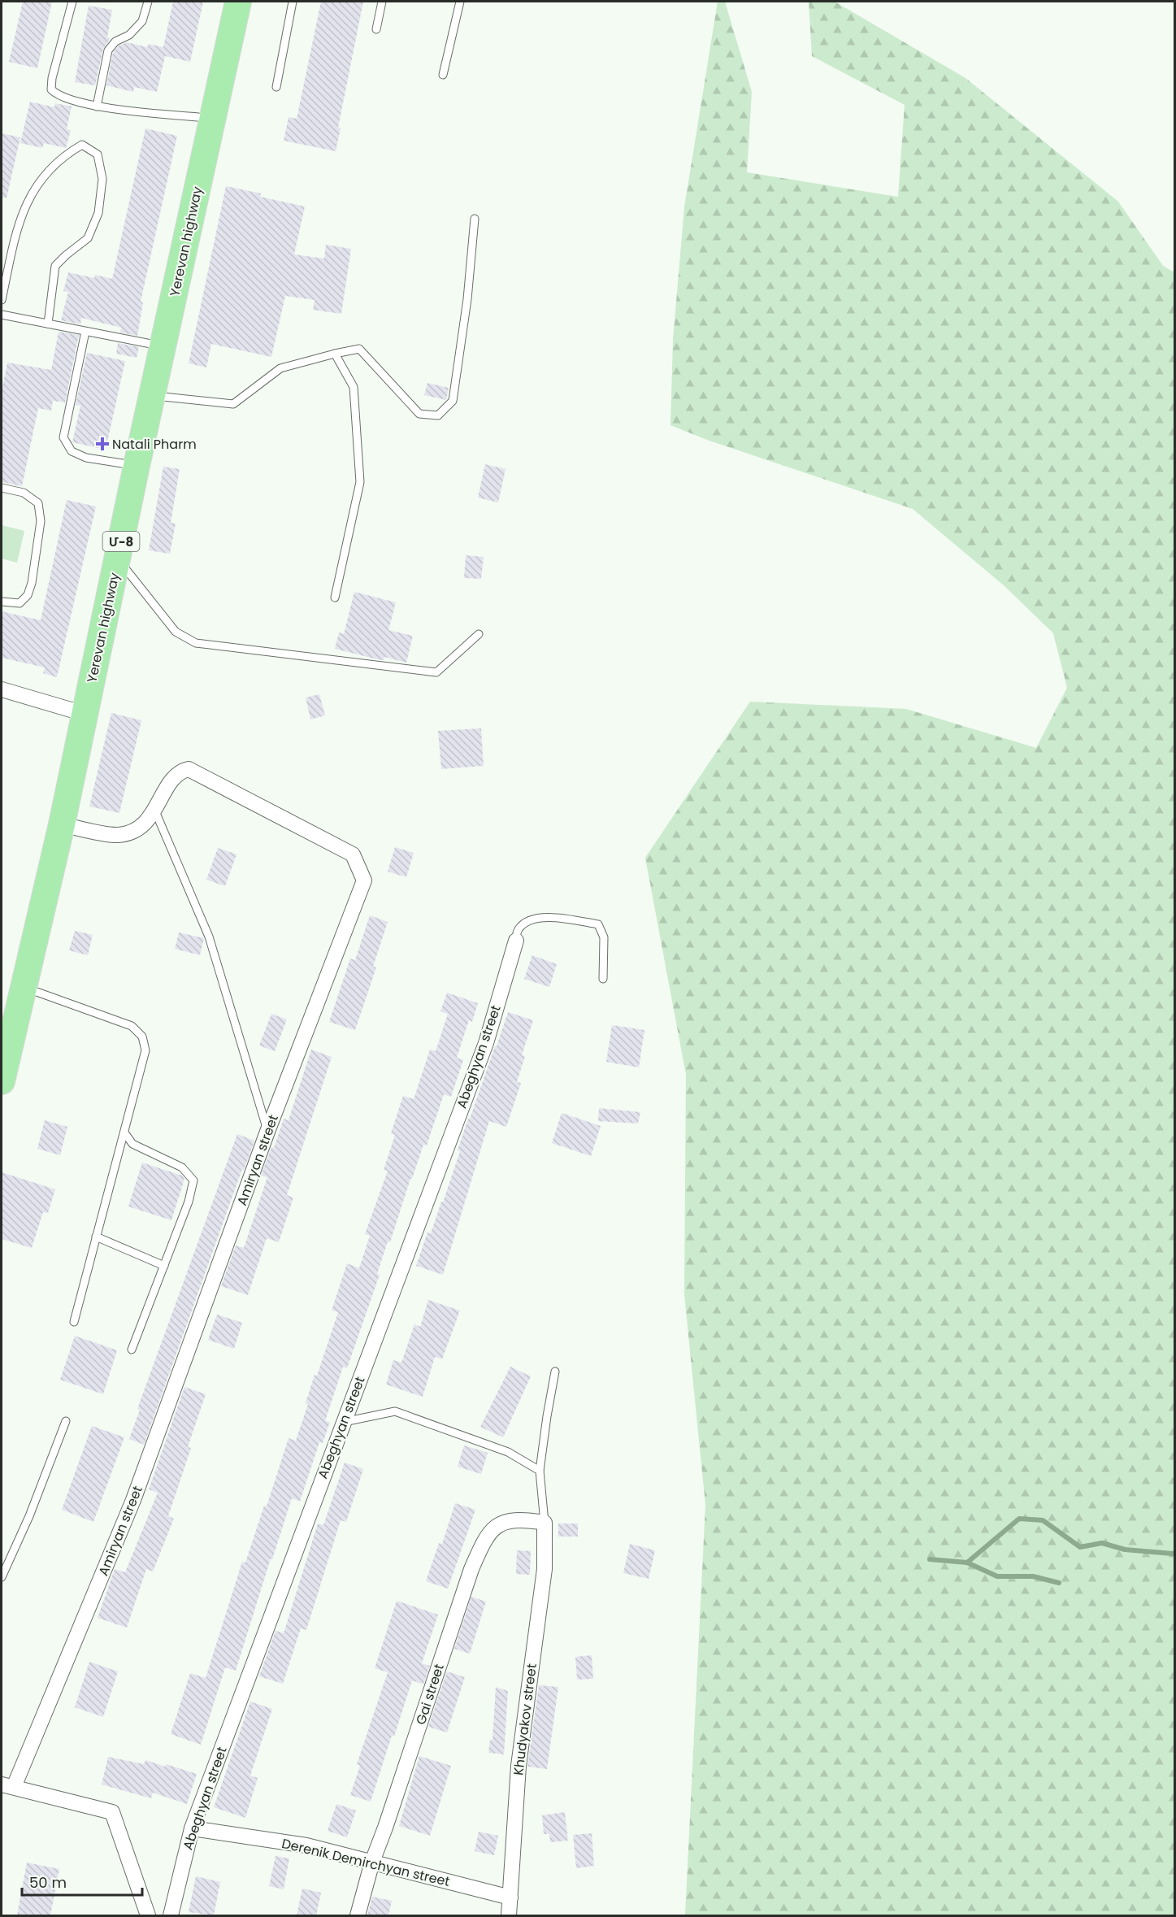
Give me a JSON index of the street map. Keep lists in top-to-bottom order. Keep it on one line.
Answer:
{"streets":{"highway":["Yerevan highway","Մ-8"],"street":["Abeghyan street","Amiryan street","Gai street","Khudyakov street","Derenik Demirchyan street"]},"crossings":[["Yerevan highway","Amiryan street"],["Abeghyan street","Derenik Demirchyan street"],["Gai street","Khudyakov street"],["Gai street","Derenik Demirchyan street"],["Khudyakov street","Derenik Demirchyan street"]],"places":{"health":["Natali Pharm"]},"scale_bar":"50 m"}
